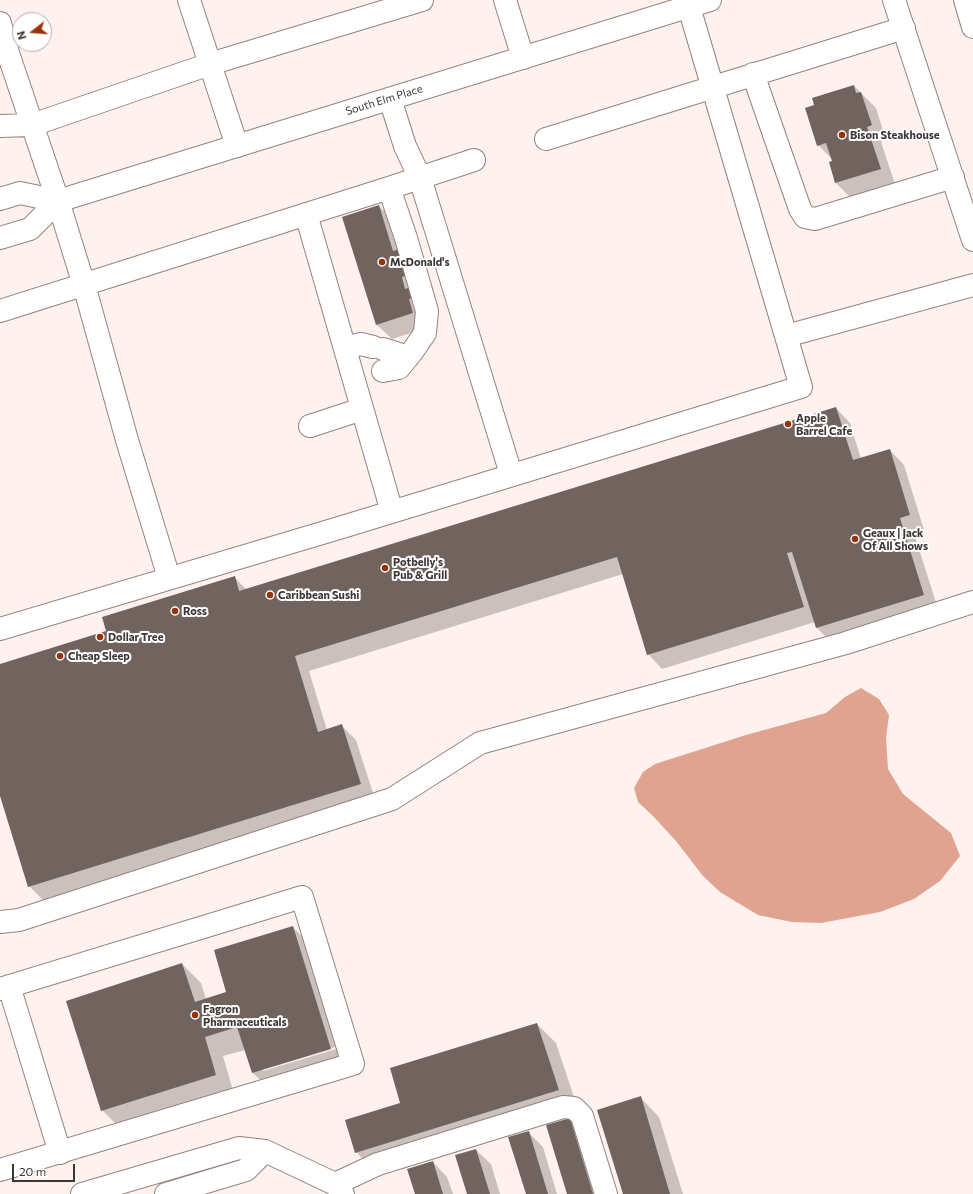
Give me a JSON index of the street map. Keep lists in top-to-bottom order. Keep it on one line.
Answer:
{"streets":{"main road":["South Elm Place"]},"places":["Bison Steakhouse","McDonald's","Apple Barrel Cafe","Geaux | Jack Of All Shows","Potbelly's Pub & Grill","Caribbean Sushi","Ross","Dollar Tree","Cheap Sleep","Fagron Pharmaceuticals"],"scale_bar":"20 m","north":"left"}
